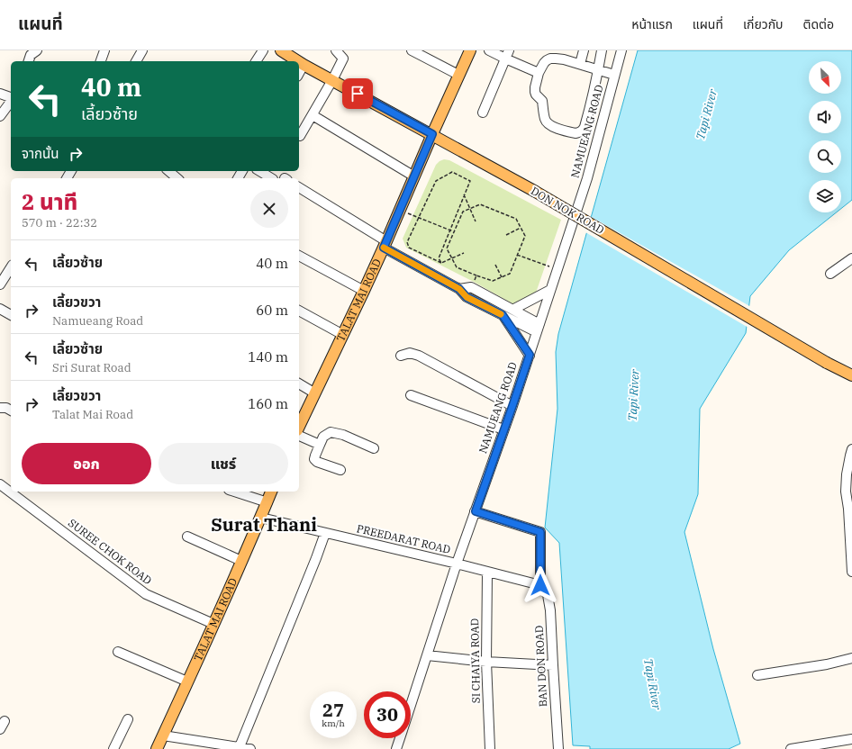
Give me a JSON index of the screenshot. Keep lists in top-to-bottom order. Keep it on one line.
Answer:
{"streets":{"main road":["DON NOK ROAD","TALAT MAI ROAD"],"street":["NAMUEANG ROAD","PREEDARAT ROAD","SUREE CHOK ROAD","SI CHAIYA ROAD","BAN DON ROAD"]},"crossings":[["NAMUEANG ROAD","PREEDARAT ROAD"],["DON NOK ROAD","TALAT MAI ROAD"],["TALAT MAI ROAD","PREEDARAT ROAD"],["TALAT MAI ROAD","SUREE CHOK ROAD"],["PREEDARAT ROAD","SI CHAIYA ROAD"],["PREEDARAT ROAD","BAN DON ROAD"]],"districts":["Surat Thani"],"water":["Tapi River"],"north":"bottom right","page":{"header":"แผนที่","nav":["หน้าแรก","แผนที่","เกี่ยวกับ","ติดต่อ"],"turn":["40 m","เลี้ยวซ้าย"],"then":"จากนั้น","heading":["2 นาที","570 m · 22:32"],"list":[{"name":"เลี้ยวซ้าย","value":"40 m"},{"name":"เลี้ยวขวา","note":"Namueang Road","value":"60 m"},{"name":"เลี้ยวซ้าย","note":"Sri Surat Road","value":"140 m"},{"name":"เลี้ยวขวา","note":"Talat Mai Road","value":"160 m"}],"buttons":["ออก","แชร์"],"speed":"27 km/h","limit":"30"}}
